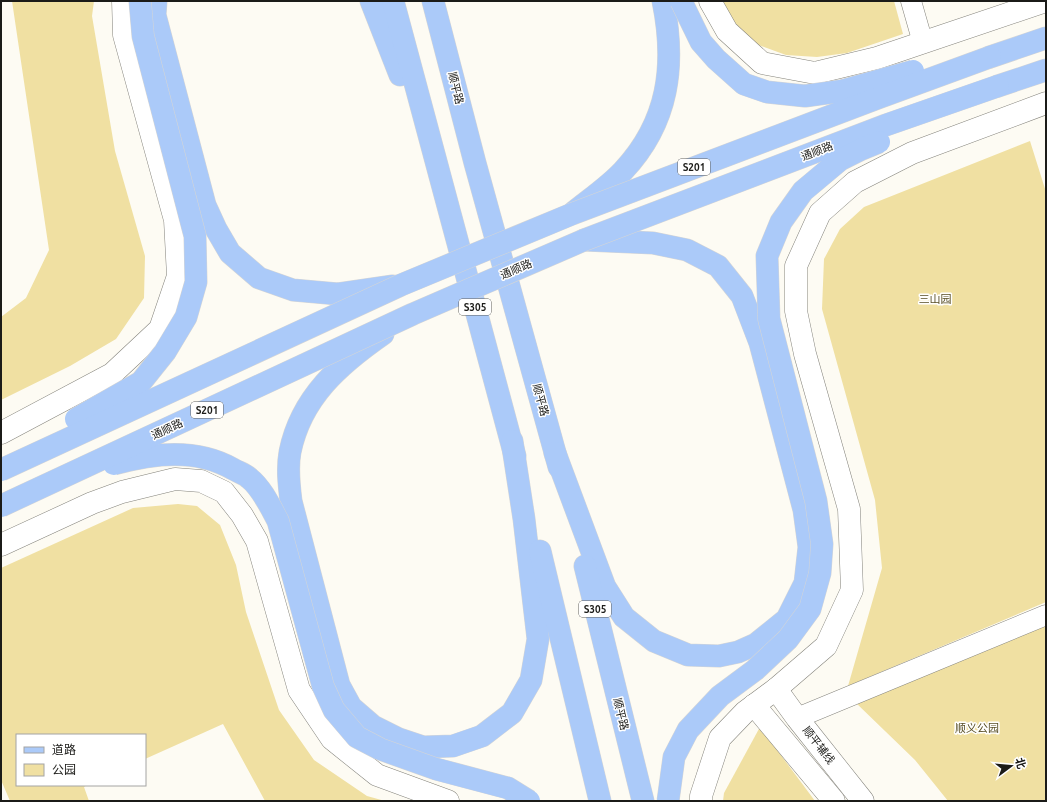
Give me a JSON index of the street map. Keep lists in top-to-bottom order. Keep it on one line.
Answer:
{"streets":{"main road":["顺平路","通顺路","S201","S305"],"street":["顺平辅线"]},"parks":["三山园","顺义公园"],"legend":["道路","公园"],"north":"right"}
